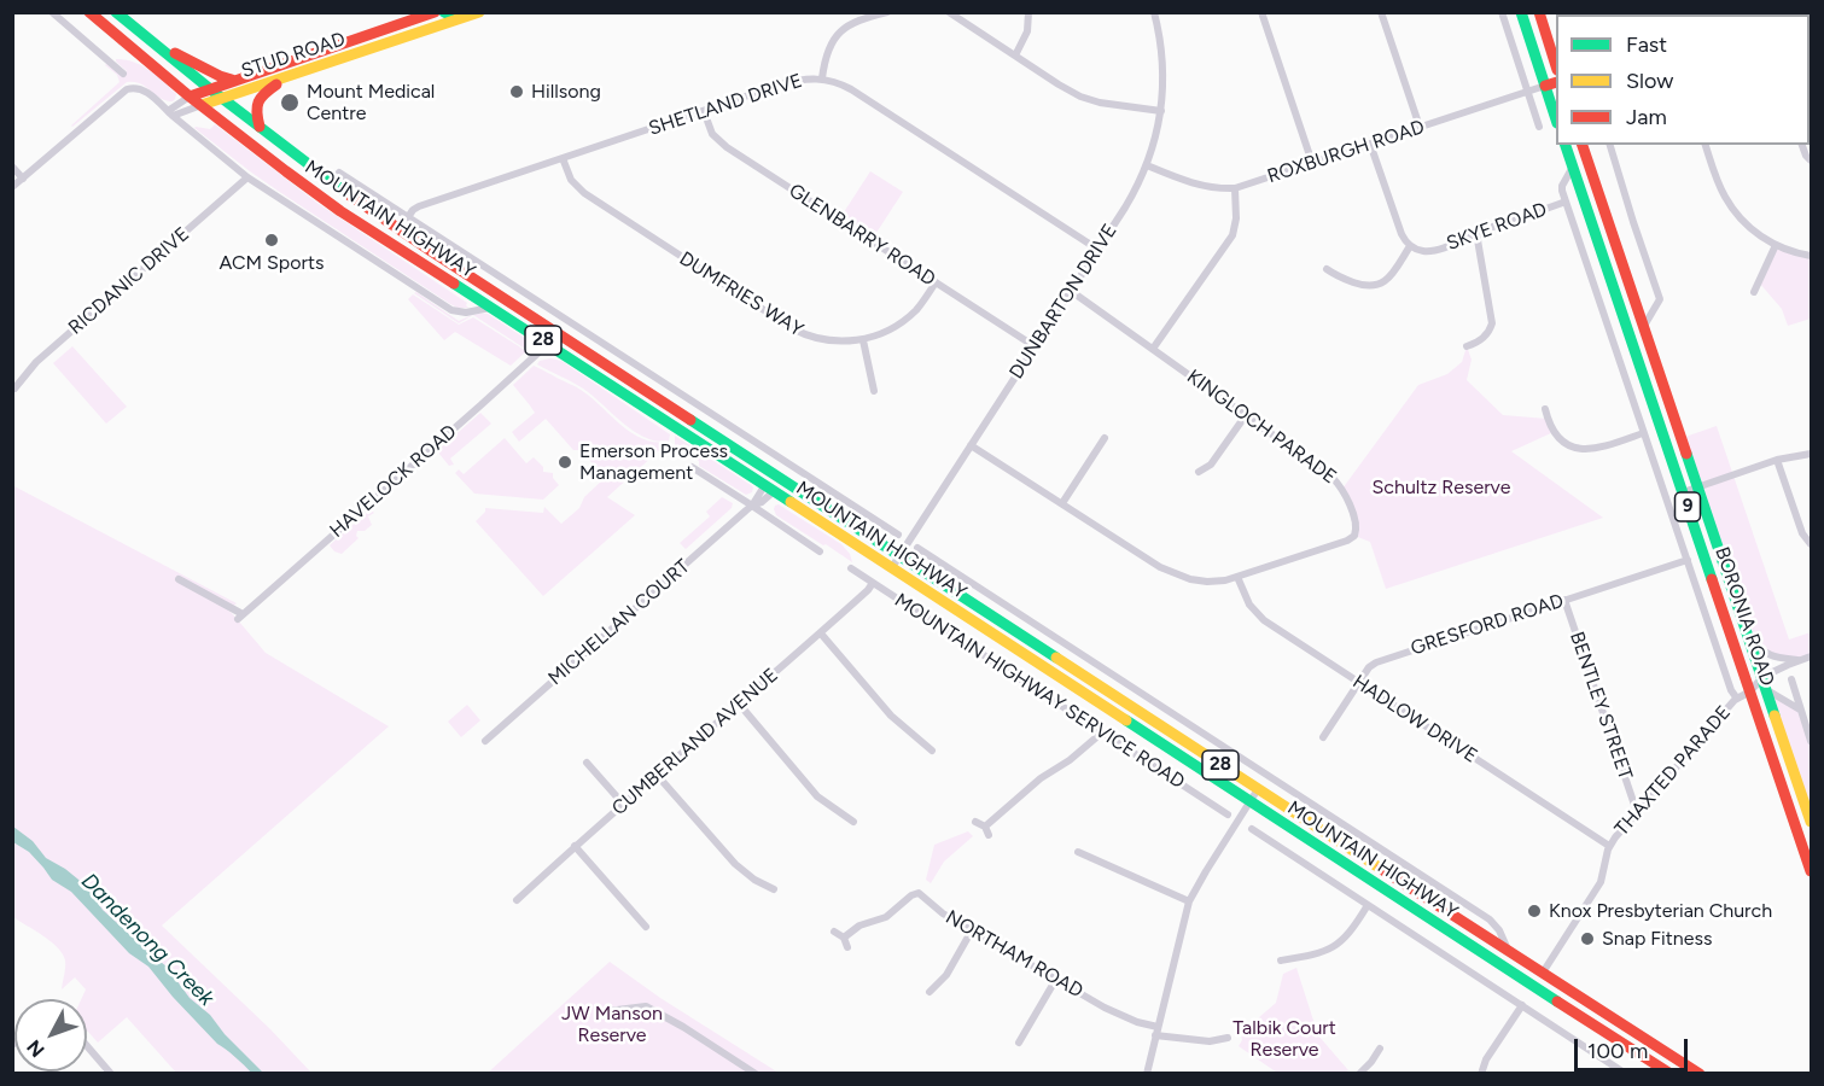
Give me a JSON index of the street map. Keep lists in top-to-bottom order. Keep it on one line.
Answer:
{"streets":{"main road":["STUD ROAD","MOUNTAIN HIGHWAY","28","9","BORONIA ROAD"],"street":["SHETLAND DRIVE","ROXBURGH ROAD","SKYE ROAD","GLENBARRY ROAD","RICDANIC DRIVE","DUMFRIES WAY","DUNBARTON DRIVE","KINGLOCH PARADE","HAVELOCK ROAD","MICHELLAN COURT","GRESFORD ROAD","MOUNTAIN HIGHWAY SERVICE ROAD","BENTLEY STREET","HADLOW DRIVE","CUMBERLAND AVENUE","THAXTED PARADE","NORTHAM ROAD"]},"crossings":[["STUD ROAD","MOUNTAIN HIGHWAY"],["SHETLAND DRIVE","GLENBARRY ROAD"],["SHETLAND DRIVE","DUMFRIES WAY"],["SHETLAND DRIVE","DUNBARTON DRIVE"],["ROXBURGH ROAD","DUNBARTON DRIVE"],["MOUNTAIN HIGHWAY","DUNBARTON DRIVE"],["MOUNTAIN HIGHWAY","HAVELOCK ROAD"],["MOUNTAIN HIGHWAY","MICHELLAN COURT"],["MOUNTAIN HIGHWAY","THAXTED PARADE"],["SKYE ROAD","BORONIA ROAD"],["GLENBARRY ROAD","DUMFRIES WAY"],["GLENBARRY ROAD","DUNBARTON DRIVE"],["DUNBARTON DRIVE","KINGLOCH PARADE"],["KINGLOCH PARADE","HADLOW DRIVE"],["BORONIA ROAD","GRESFORD ROAD"],["BORONIA ROAD","THAXTED PARADE"],["GRESFORD ROAD","BENTLEY STREET"],["GRESFORD ROAD","HADLOW DRIVE"],["MOUNTAIN HIGHWAY SERVICE ROAD","CUMBERLAND AVENUE"],["BENTLEY STREET","THAXTED PARADE"],["HADLOW DRIVE","THAXTED PARADE"]],"water":["Dandenong Creek"],"parks":["Schultz Reserve","JW Manson Reserve","Talbik Court Reserve"],"places":["Hillsong","Mount Medical Centre","ACM Sports","Emerson Process Management","Knox Presbyterian Church","Snap Fitness"],"legend":["Fast","Slow","Jam"],"scale_bar":"100 m","north":"bottom left"}
